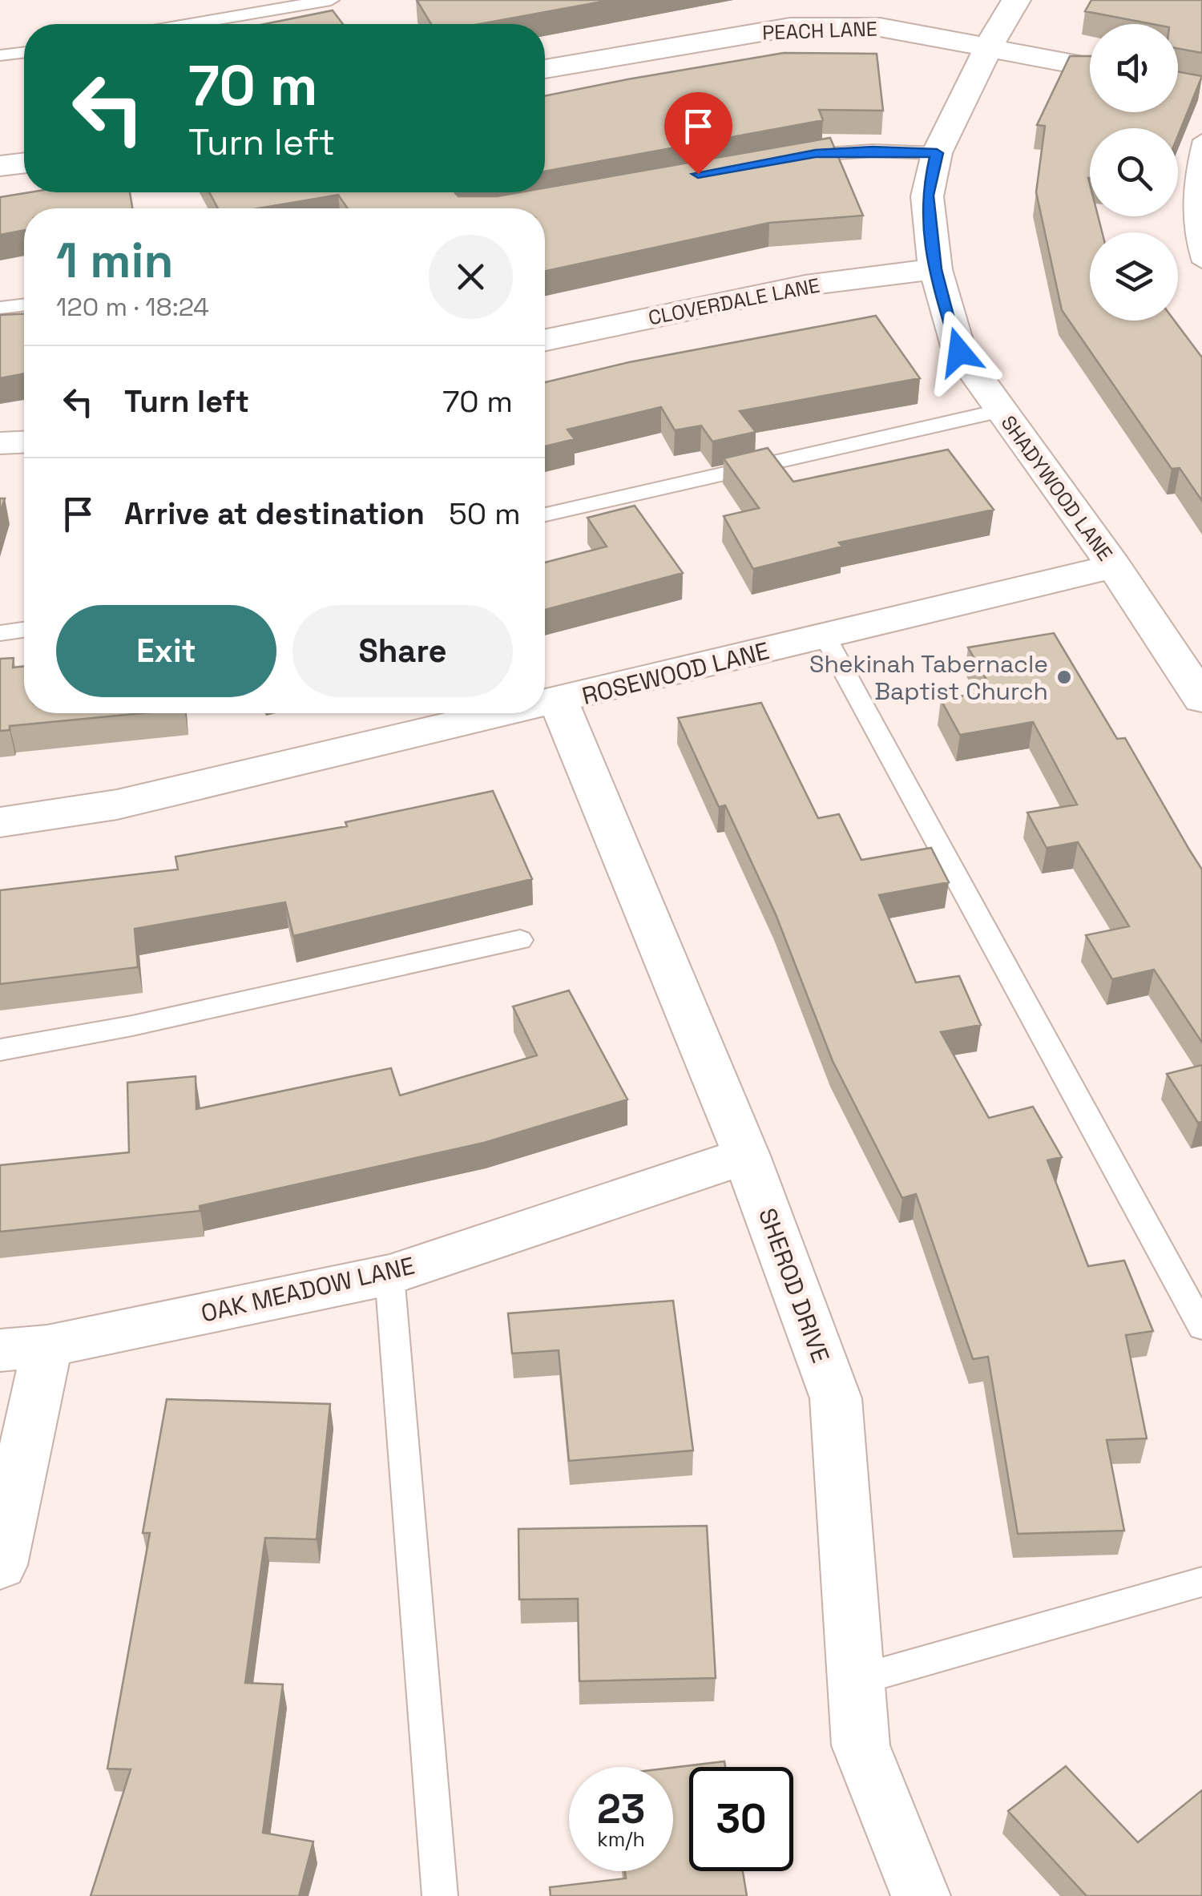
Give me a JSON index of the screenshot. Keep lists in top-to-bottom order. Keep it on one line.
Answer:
{"streets":{"street":["PEACH LANE","CLOVERDALE LANE","SHADYWOOD LANE","ROSEWOOD LANE","SHEROD DRIVE","OAK MEADOW LANE"]},"crossings":[["PEACH LANE","SHADYWOOD LANE"],["CLOVERDALE LANE","SHADYWOOD LANE"],["SHADYWOOD LANE","ROSEWOOD LANE"],["ROSEWOOD LANE","SHEROD DRIVE"],["SHEROD DRIVE","OAK MEADOW LANE"]],"places":["Shekinah Tabernacle Baptist Church"],"page":{"turn":["70 m","Turn left"],"heading":["1 min","120 m · 18:24"],"list":[{"name":"Turn left","value":"70 m"},{"name":"Arrive at destination","value":"50 m"}],"buttons":["Exit","Share"],"speed":"23 km/h","limit":"30"}}
